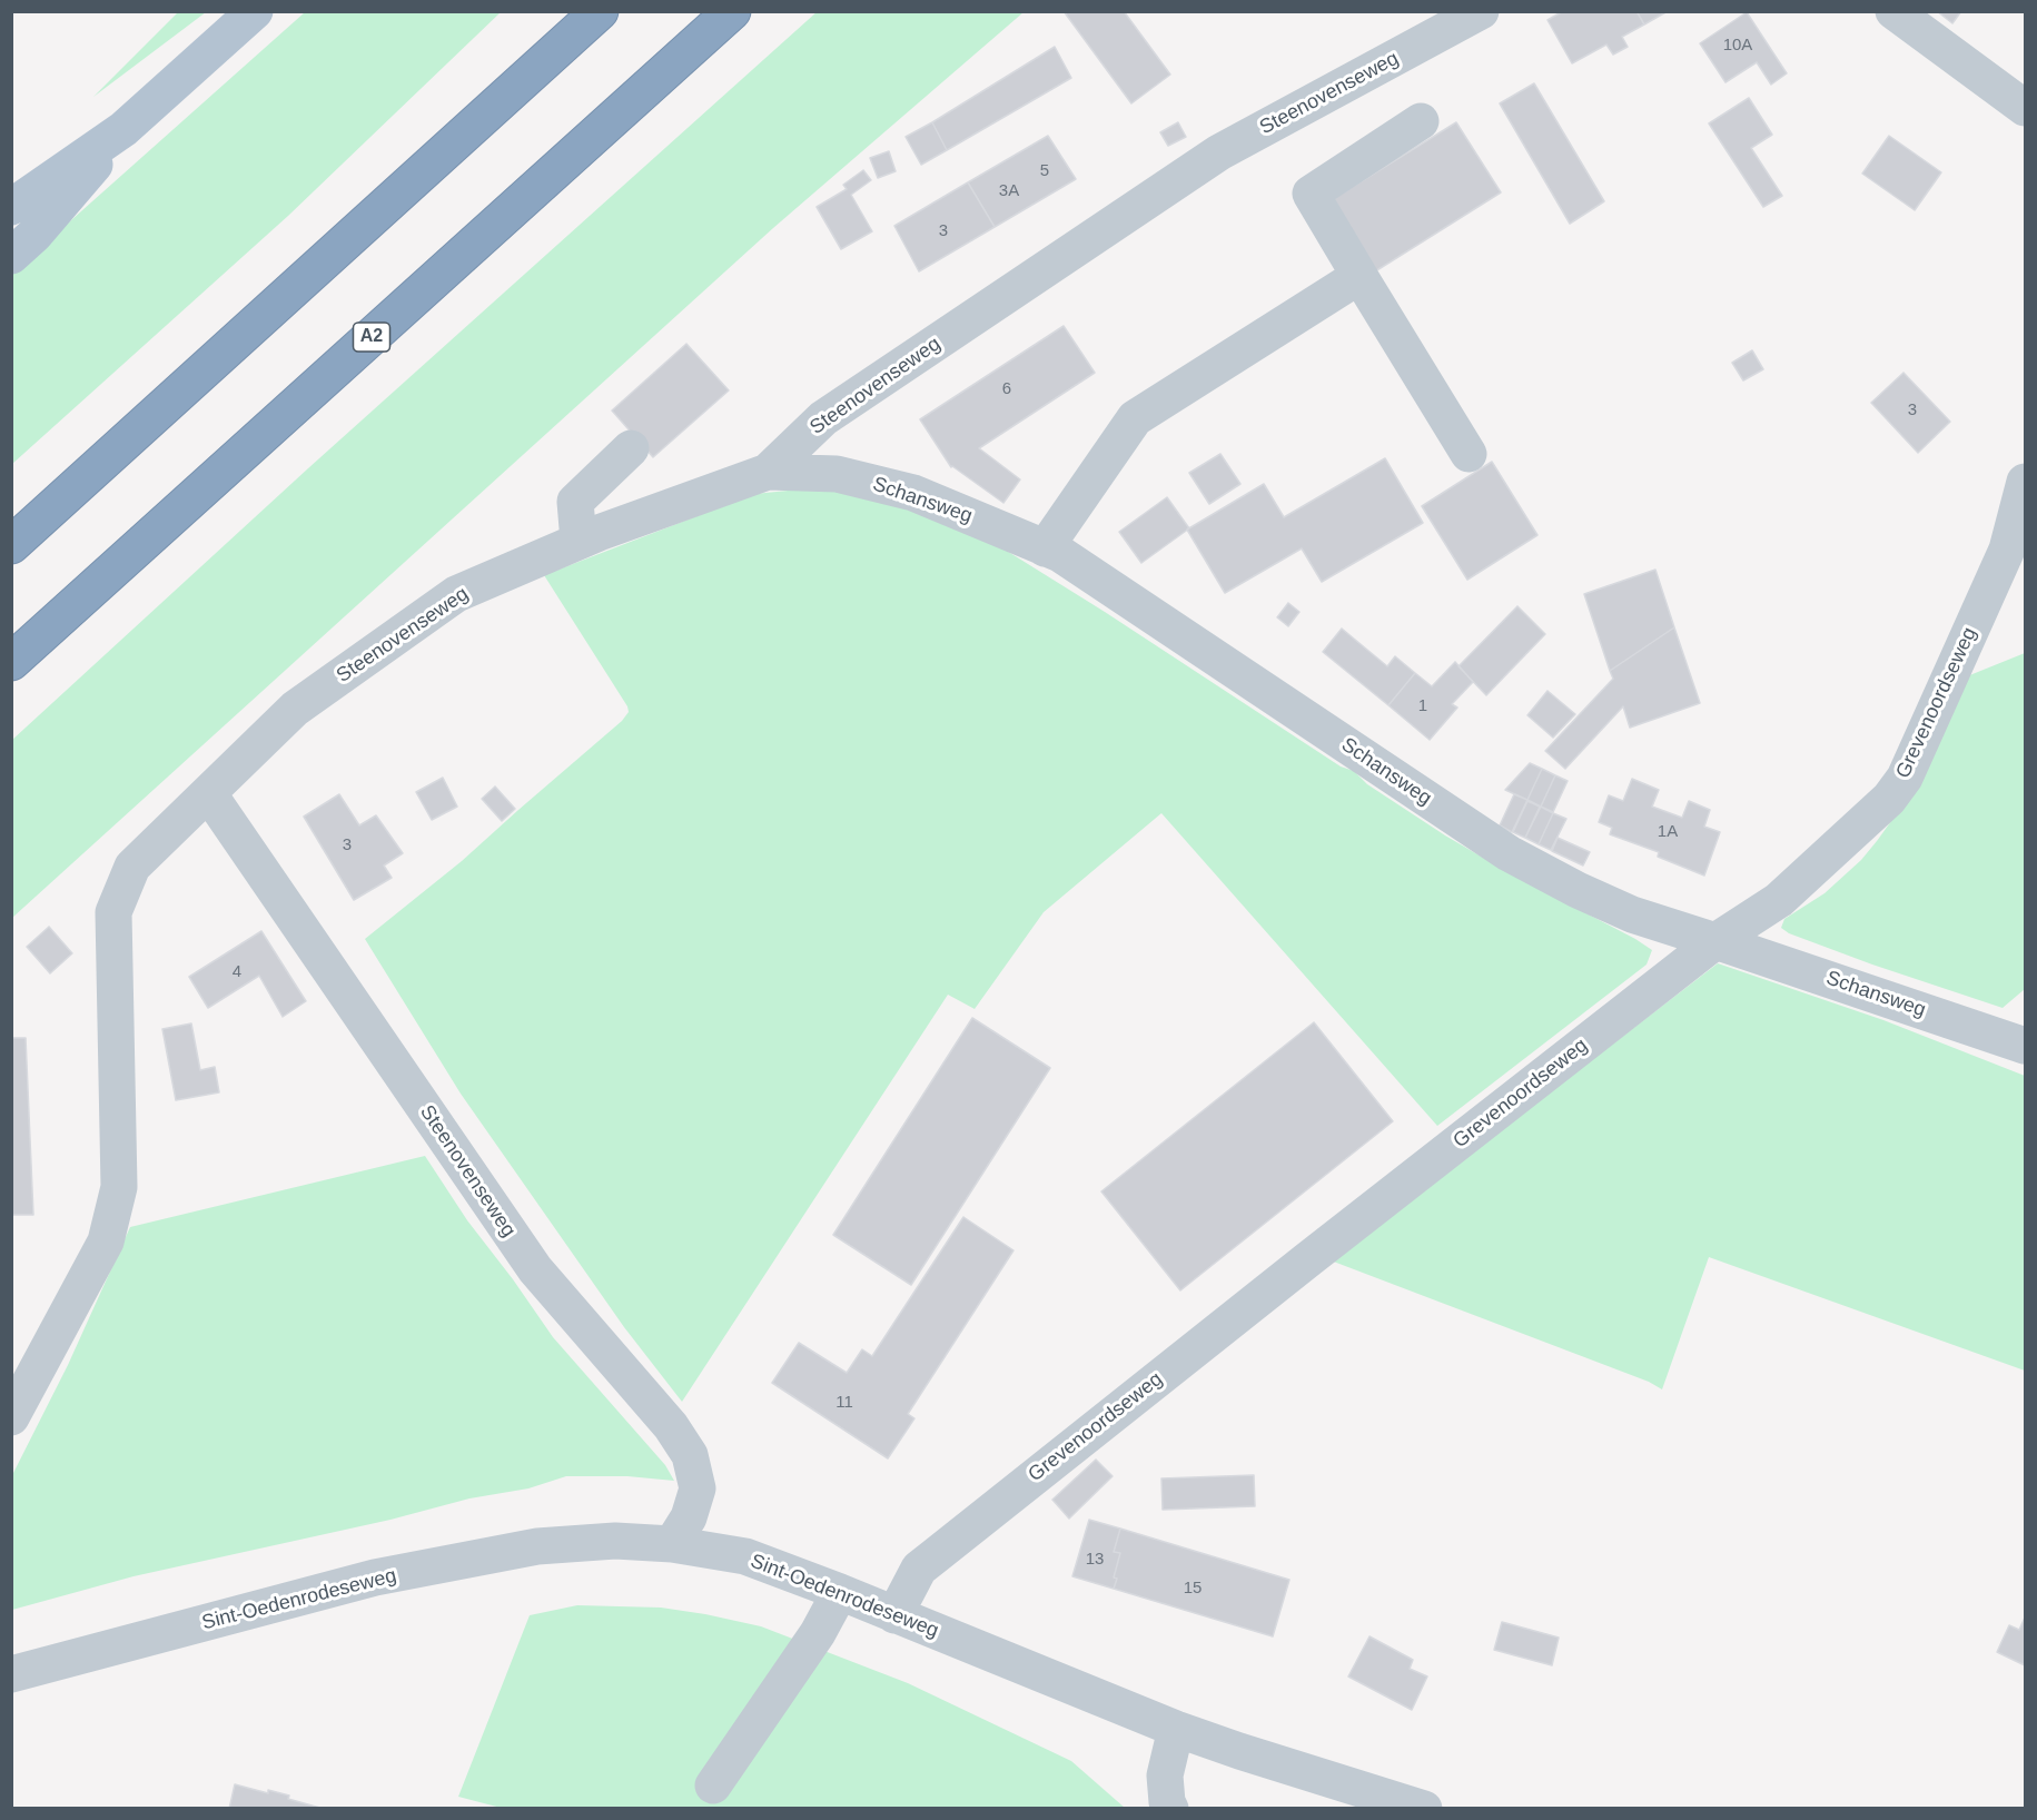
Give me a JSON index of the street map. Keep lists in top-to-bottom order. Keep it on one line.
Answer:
{"streets":{"highway":["A2"],"street":["Steenovenseweg","Schansweg","Grevenoordseweg","Sint-Oedenrodeseweg"]},"crossings":[["Steenovenseweg","Schansweg"],["Steenovenseweg","Sint-Oedenrodeseweg"],["Schansweg","Grevenoordseweg"],["Grevenoordseweg","Sint-Oedenrodeseweg"]],"house_numbers":["10A","5","3A","3","6","3","1","1A","3","4","11","13","15"]}
